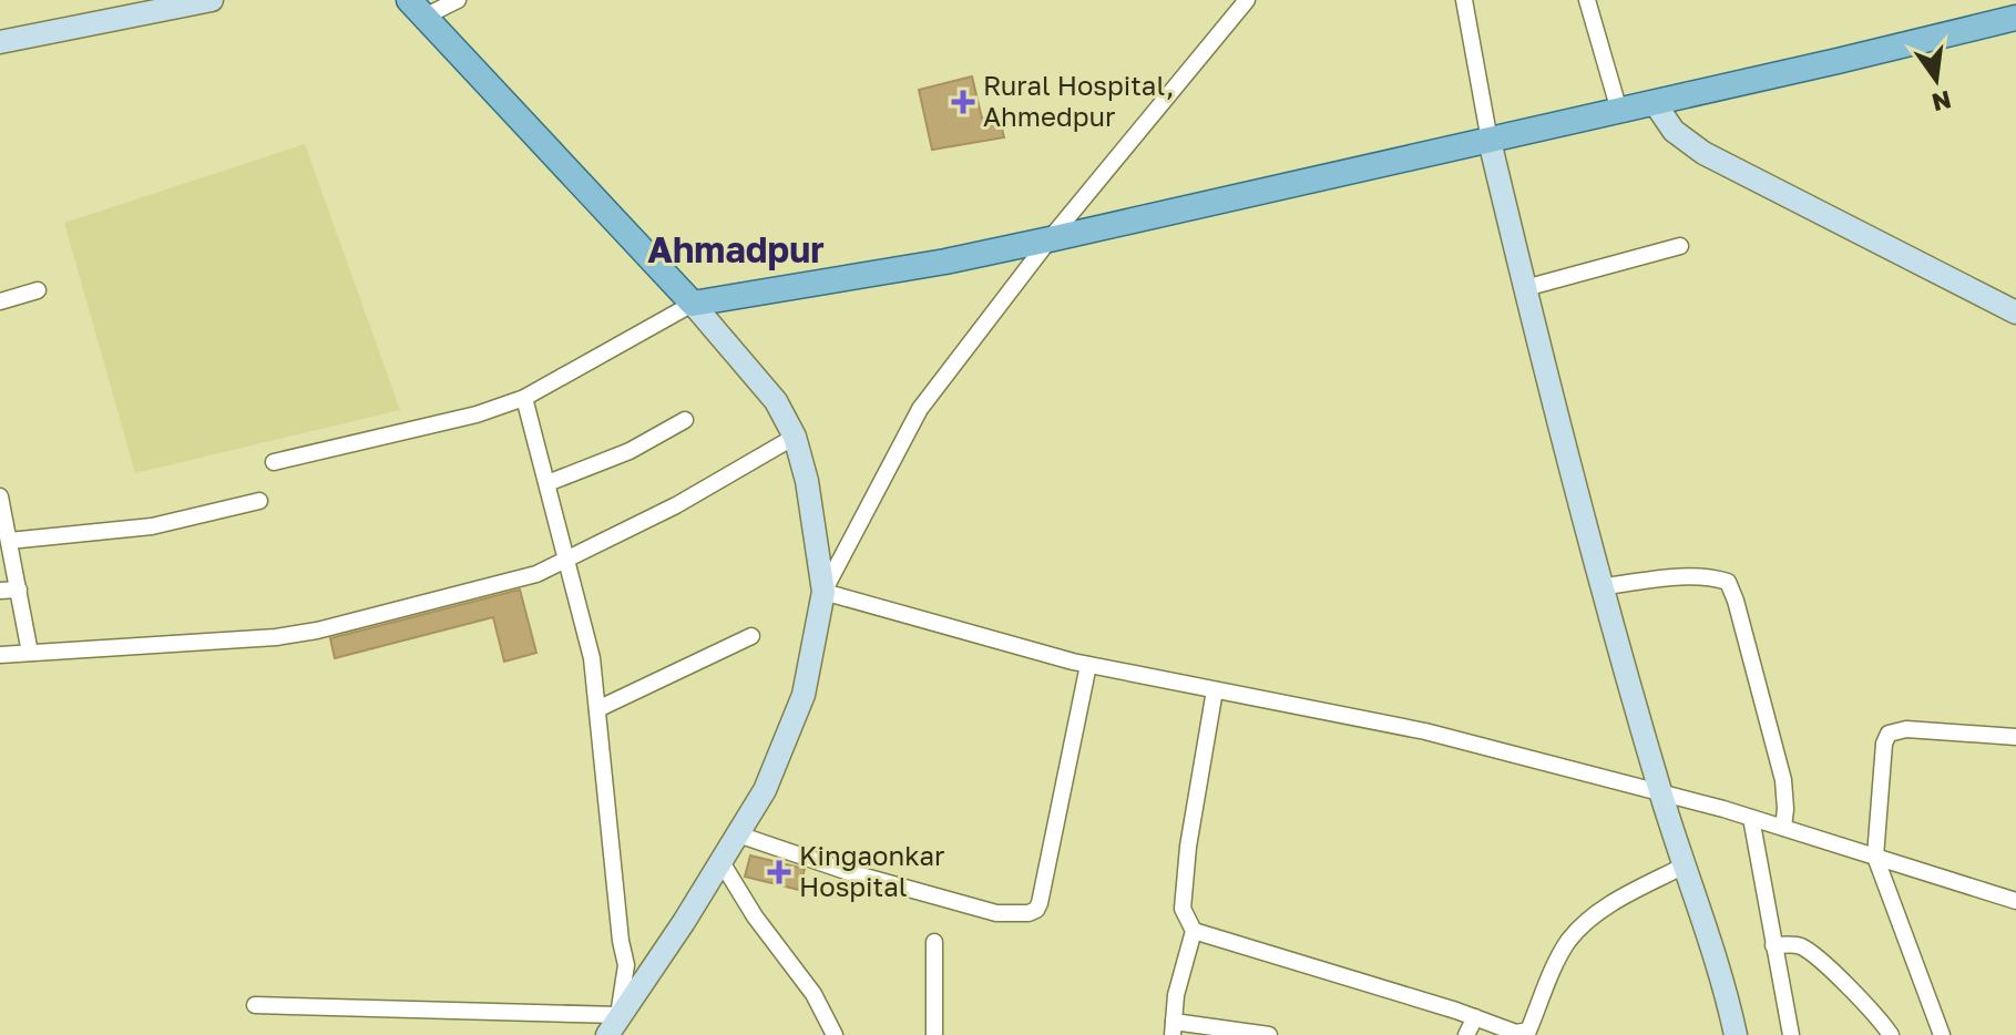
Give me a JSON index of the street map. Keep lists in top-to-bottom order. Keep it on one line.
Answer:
{"districts":["Ahmadpur"],"places":{"health":["Rural Hospital, Ahmedpur","Kingaonkar Hospital"]},"north":"bottom"}
